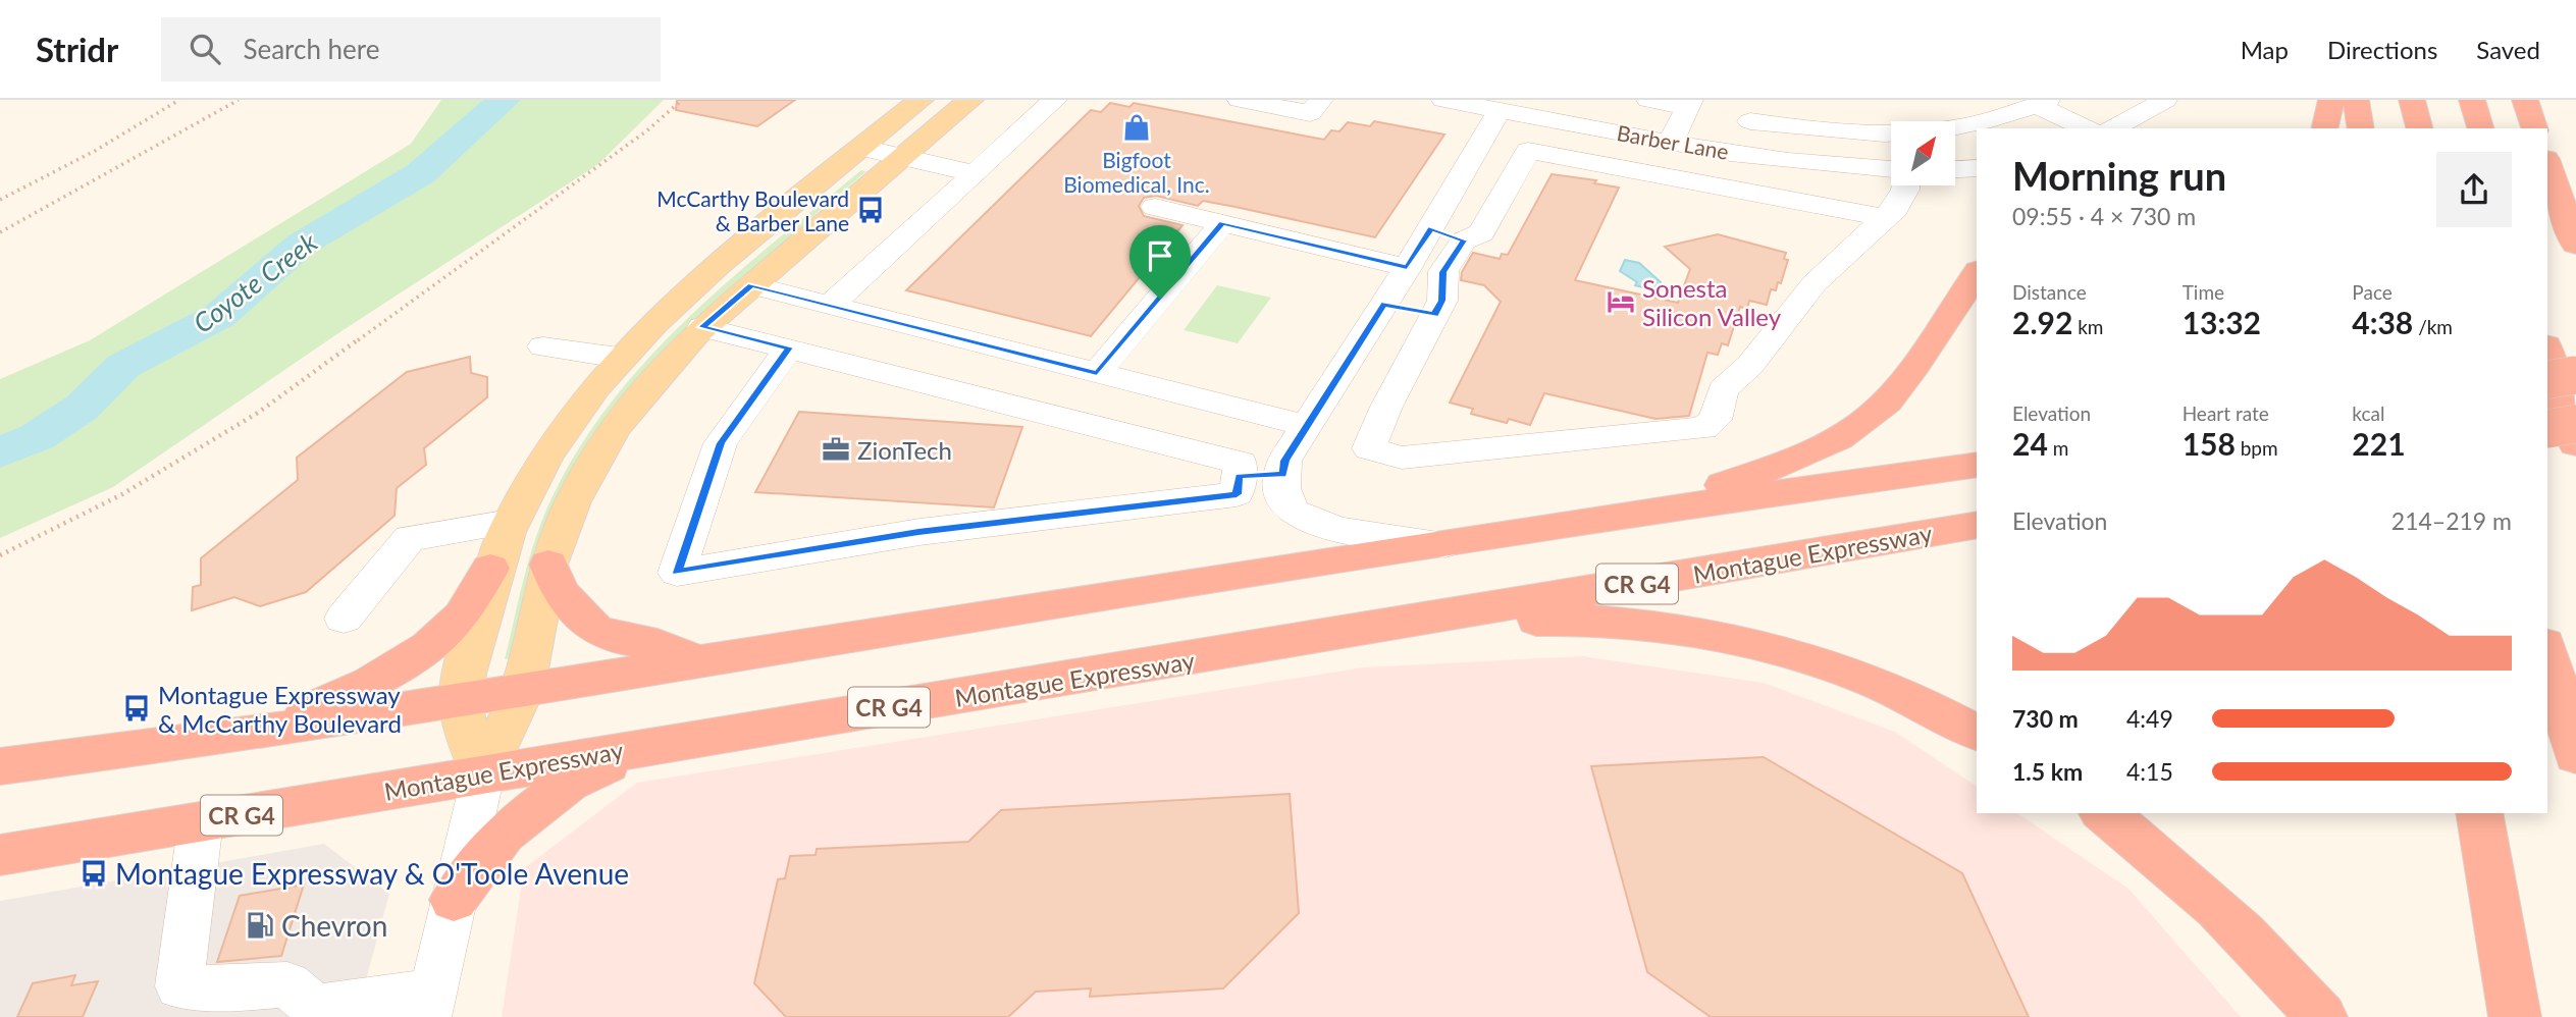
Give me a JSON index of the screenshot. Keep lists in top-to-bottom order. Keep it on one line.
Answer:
{"streets":{"highway":["Montague Expressway","CR G4"],"street":["Barber Lane"]},"water":["Coyote Creek"],"places":{"shop":["Bigfoot Biomedical, Inc."],"bus stop":["McCarthy Boulevard & Barber Lane","Montague Expressway & McCarthy Boulevard","Montague Expressway & O'Toole Avenue"],"hotel":["Sonesta Silicon Valley"],"office":["ZionTech"],"fuel station":["Chevron"]},"north":"top right","page":{"header":"Stridr","search":"Search here","nav":["Map","Directions","Saved"],"heading":["Morning run","09:55 · 4 × 730 m"],"stats":[["Distance","2.92 km"],["Time","13:32"],["Pace","4:38 /km"],["Elevation","24 m"],["Heart rate","158 bpm"],["kcal","221"]],"chart":["Elevation","214–219 m"],"list":[{"name":"730 m","note":"4:49"},{"name":"1.5 km","note":"4:15"}]}}
